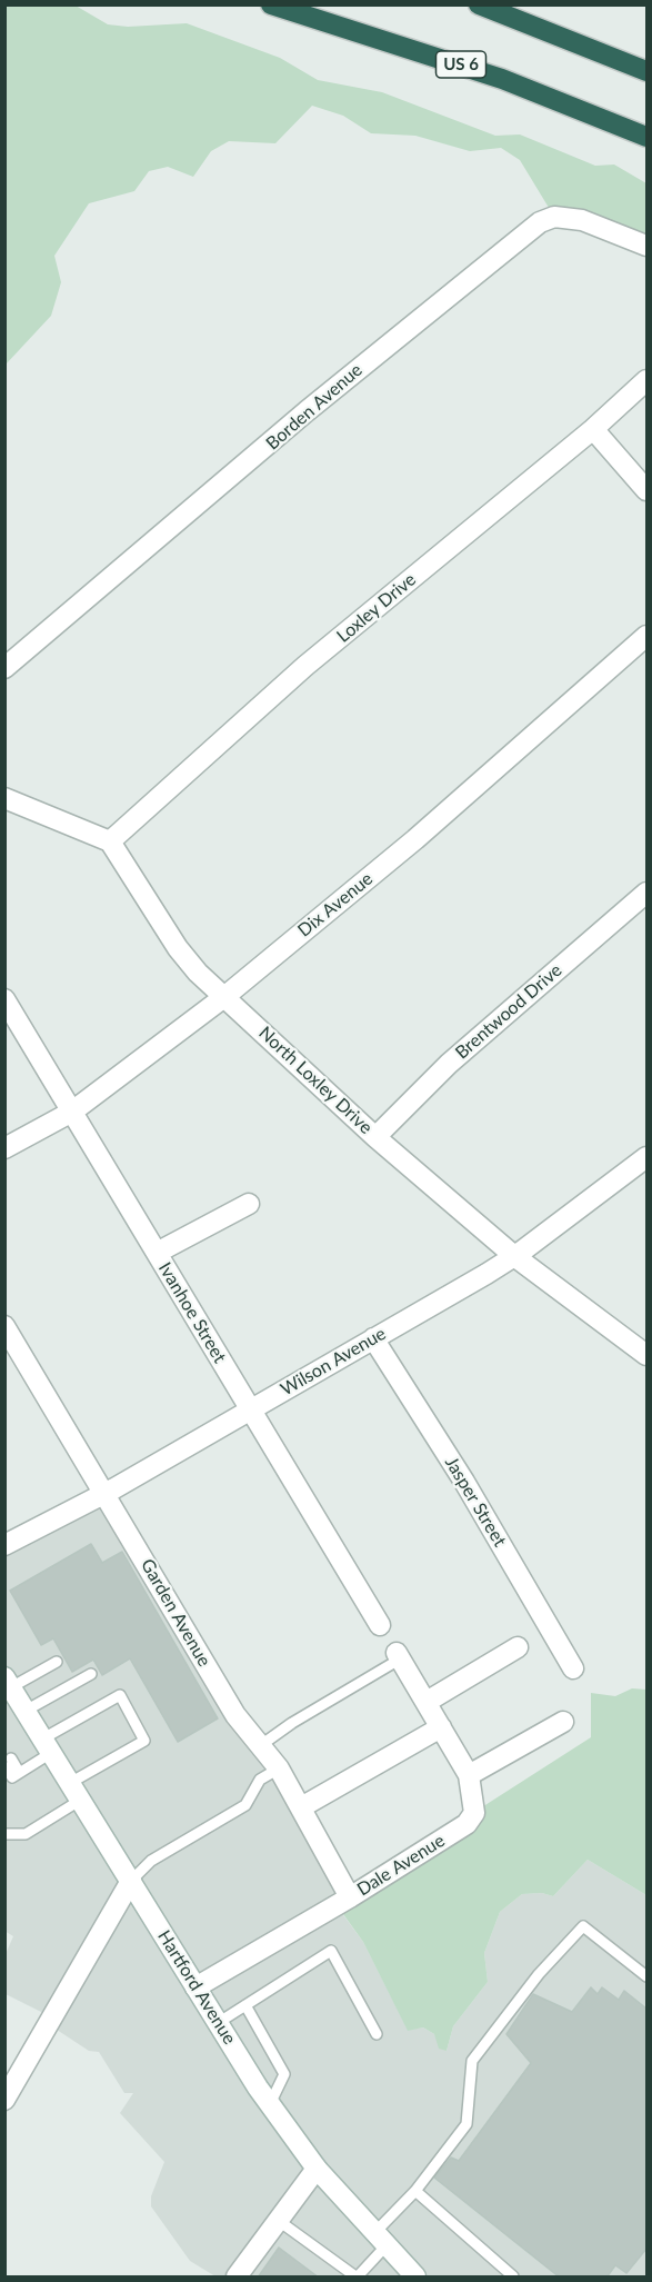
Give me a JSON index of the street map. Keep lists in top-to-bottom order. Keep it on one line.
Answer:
{"streets":{"highway":["US 6"],"street":["Borden Avenue","Loxley Drive","Dix Avenue","Brentwood Drive","North Loxley Drive","Ivanhoe Street","Wilson Avenue","Jasper Street","Garden Avenue","Dale Avenue","Hartford Avenue"]},"crossings":[["Loxley Drive","North Loxley Drive"],["Dix Avenue","North Loxley Drive"],["Dix Avenue","Ivanhoe Street"],["Brentwood Drive","North Loxley Drive"],["North Loxley Drive","Wilson Avenue"],["Ivanhoe Street","Wilson Avenue"],["Wilson Avenue","Jasper Street"],["Wilson Avenue","Garden Avenue"],["Garden Avenue","Dale Avenue"],["Dale Avenue","Hartford Avenue"]]}
